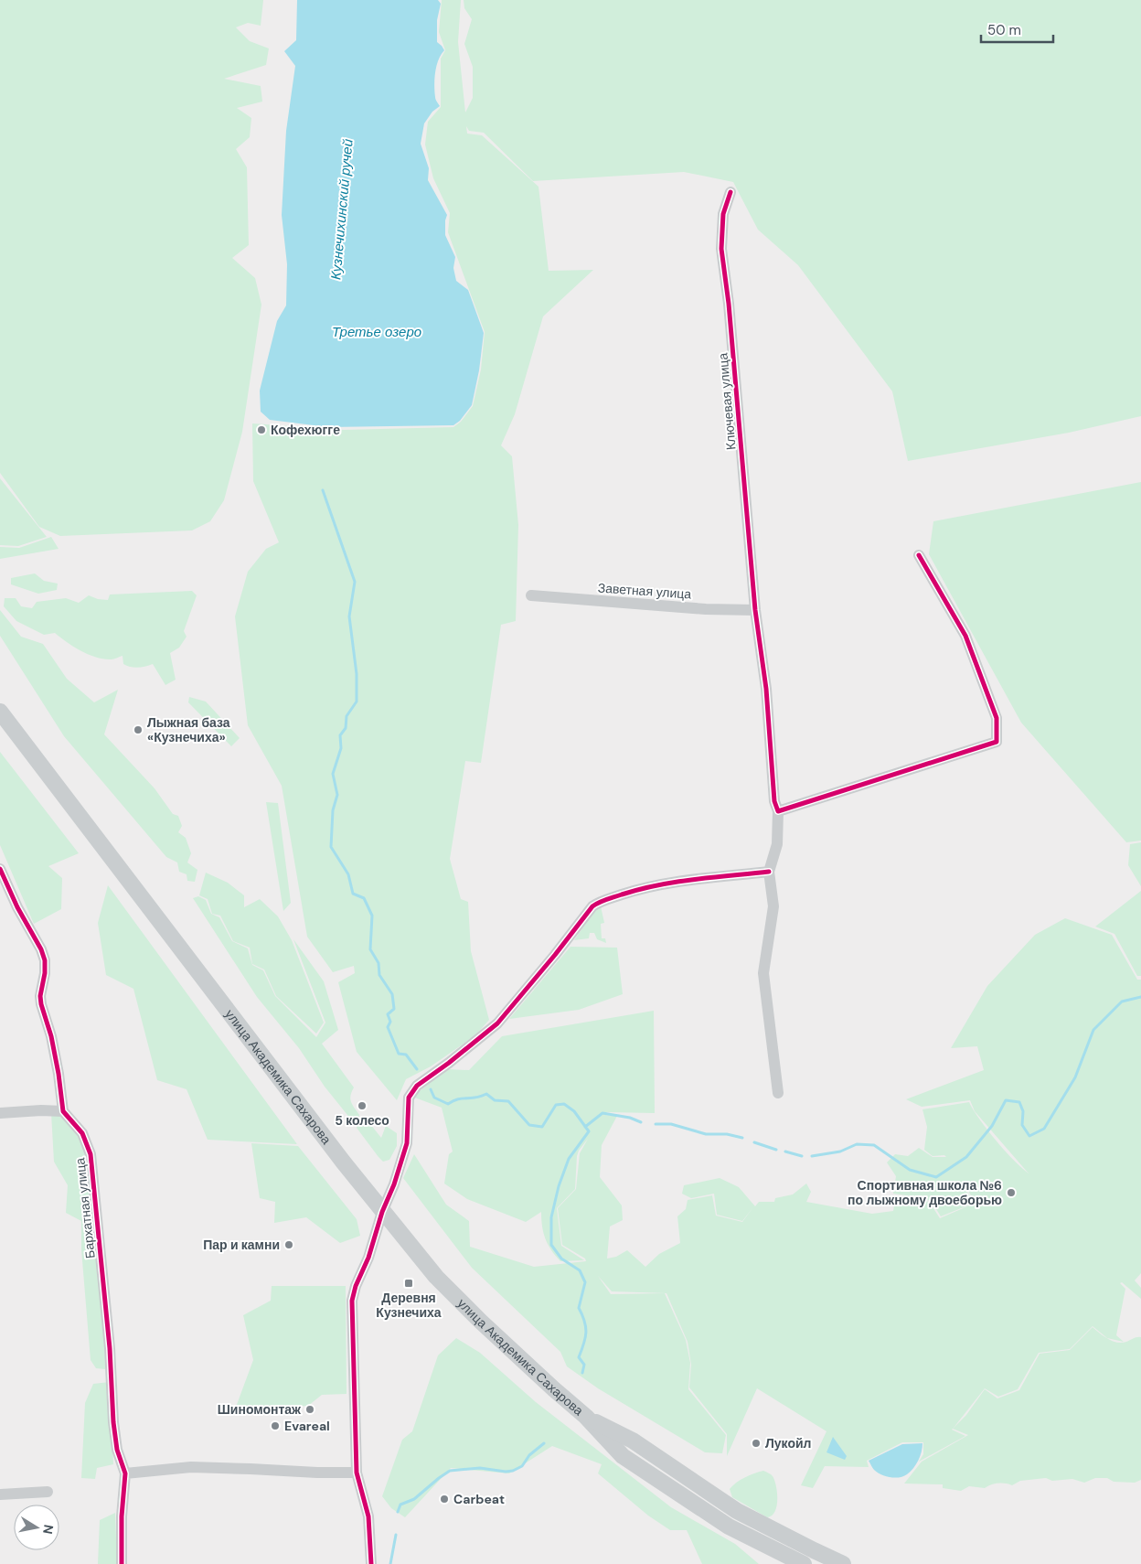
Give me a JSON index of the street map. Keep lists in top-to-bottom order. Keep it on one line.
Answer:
{"streets":{"main road":["улица Академика Сахарова"],"street":["Ключевая улица","Заветная улица","Бархатная улица"]},"crossings":[["Ключевая улица","Заветная улица"]],"water":["Кузнечихинский ручей","Третье озеро"],"places":{"other":["Кофехюгге","Лыжная база «Кузнечиха»","5 колесо","Спортивная школа №6 по лыжному двоеборью","Пар и камни","Шиномонтаж","Evareal","Лукойл","Carbeat"],"transit":["Деревня Кузнечиха"]},"scale_bar":"50 m","north":"right"}
